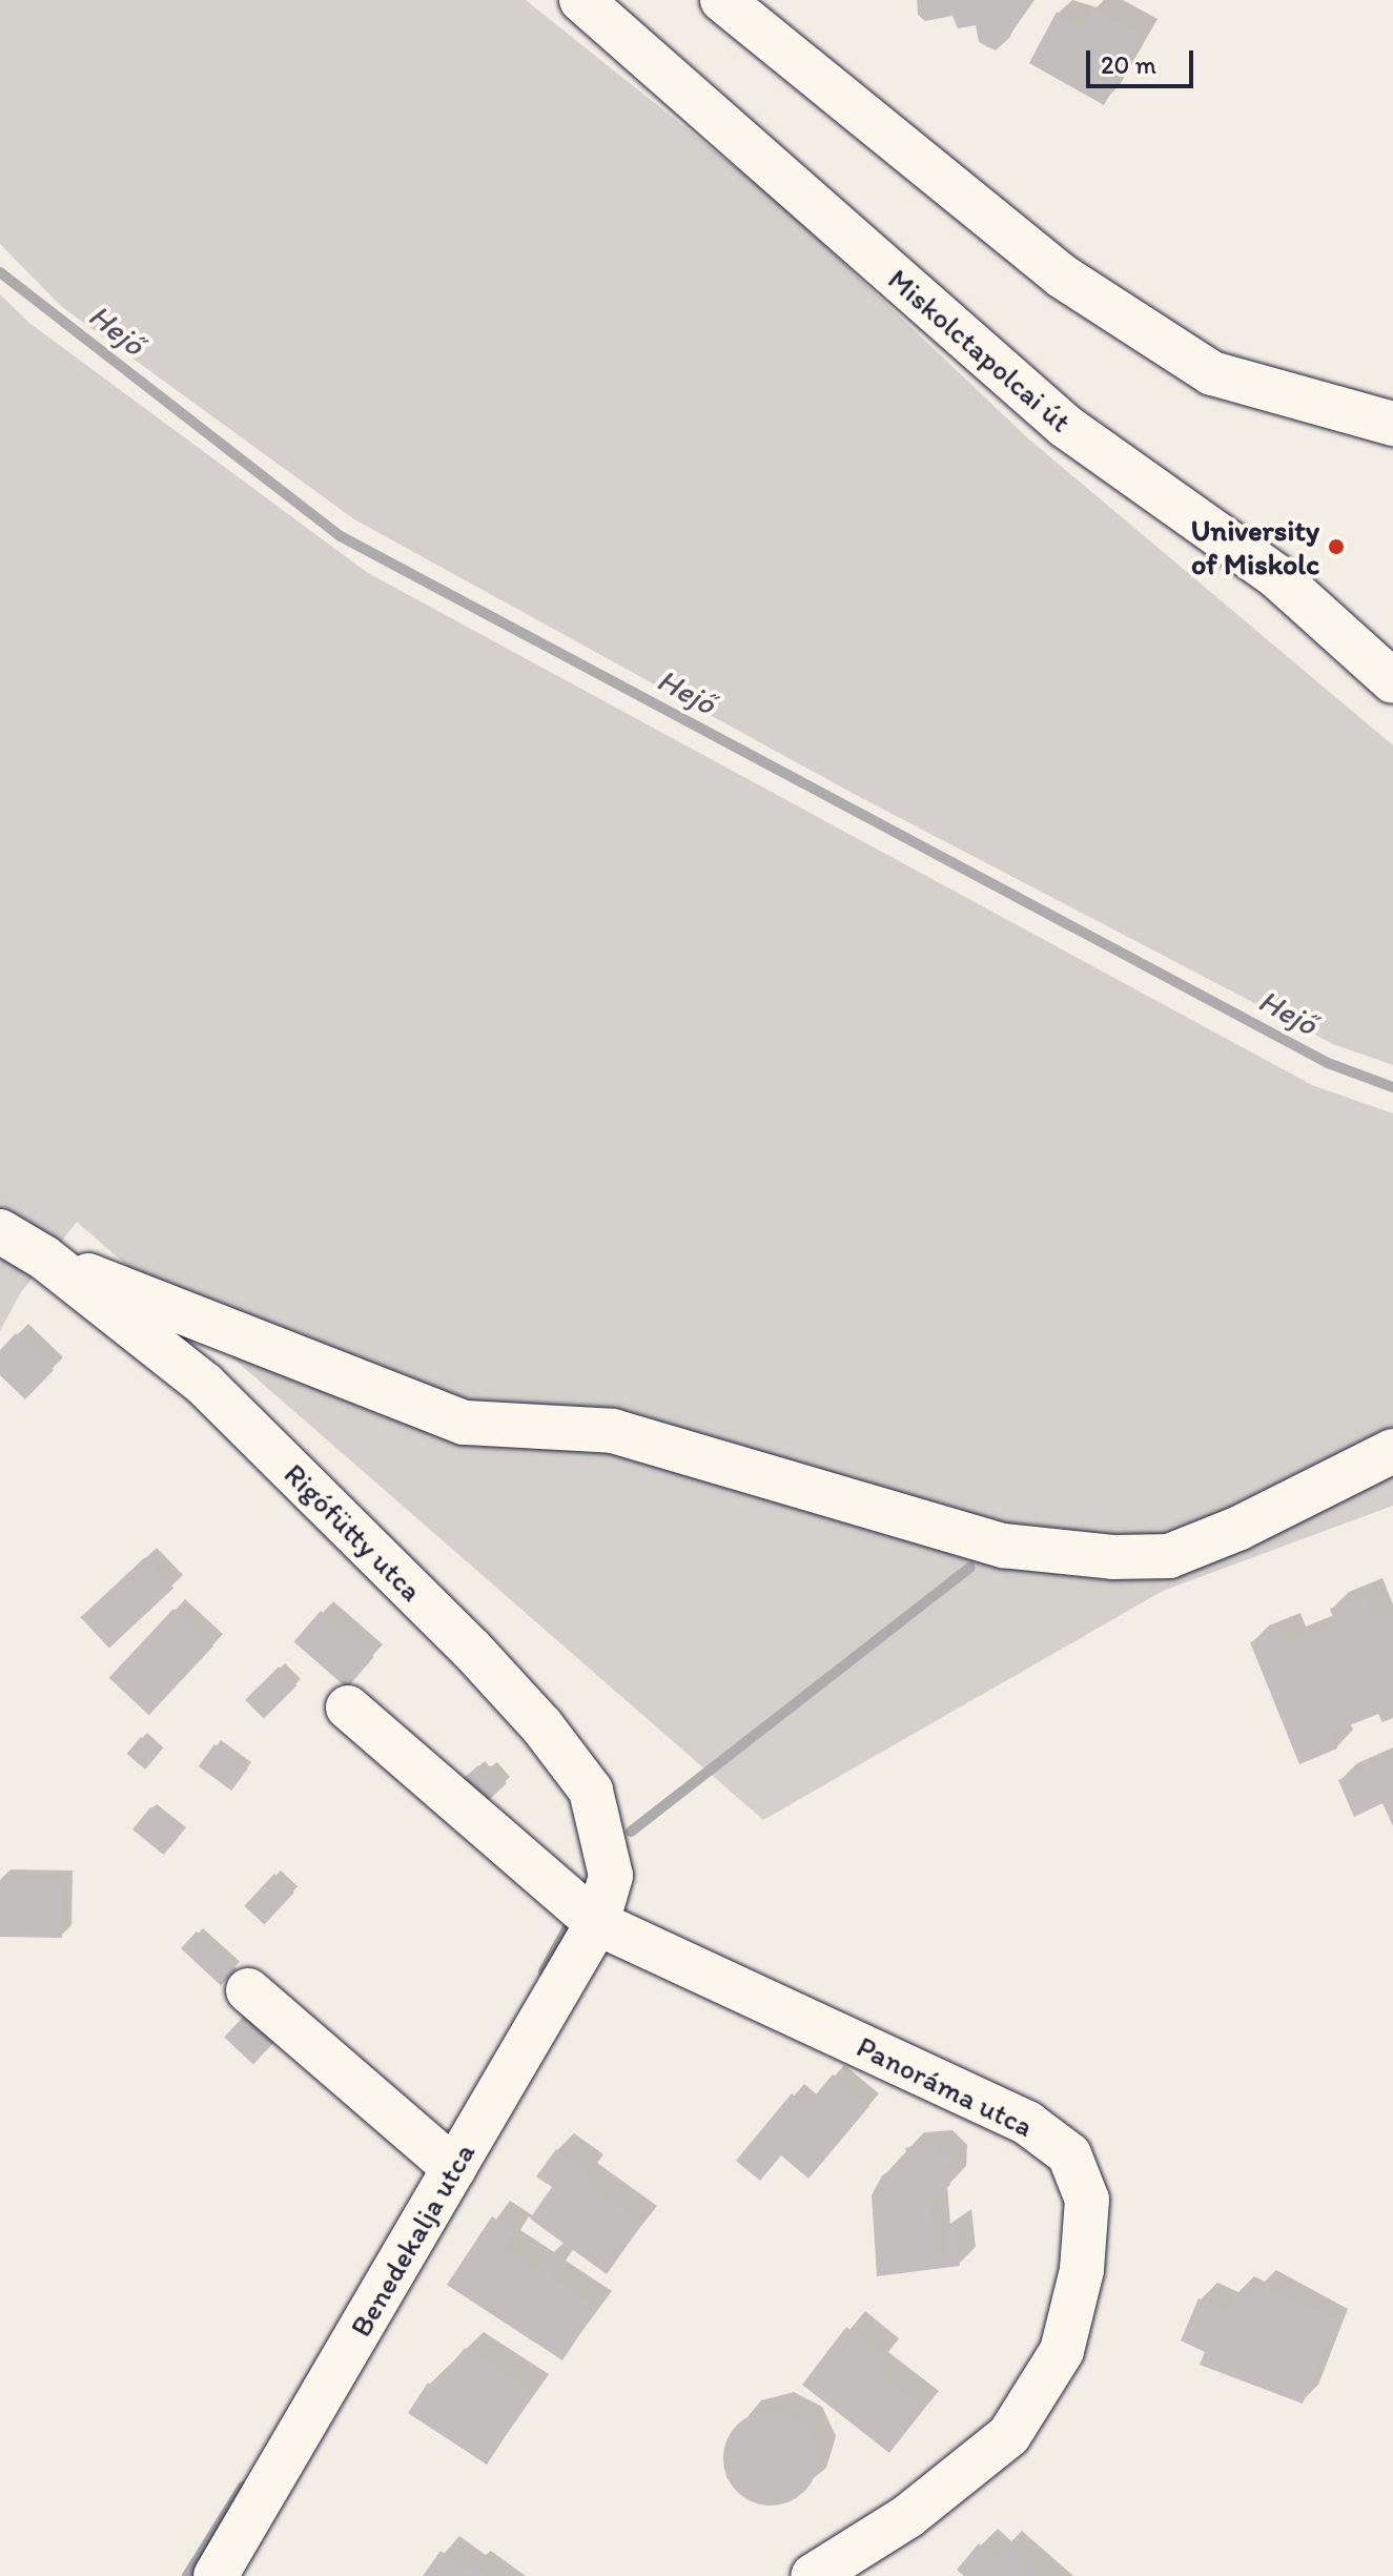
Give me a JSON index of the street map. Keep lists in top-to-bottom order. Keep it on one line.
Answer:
{"streets":{"street":["Miskolctapolcai út","Rigófütty utca","Panoráma utca","Benedekalja utca"]},"crossings":[["Rigófütty utca","Panoráma utca"],["Rigófütty utca","Benedekalja utca"],["Panoráma utca","Benedekalja utca"]],"water":["Hejő"],"places":["University of Miskolc"],"scale_bar":"20 m"}
